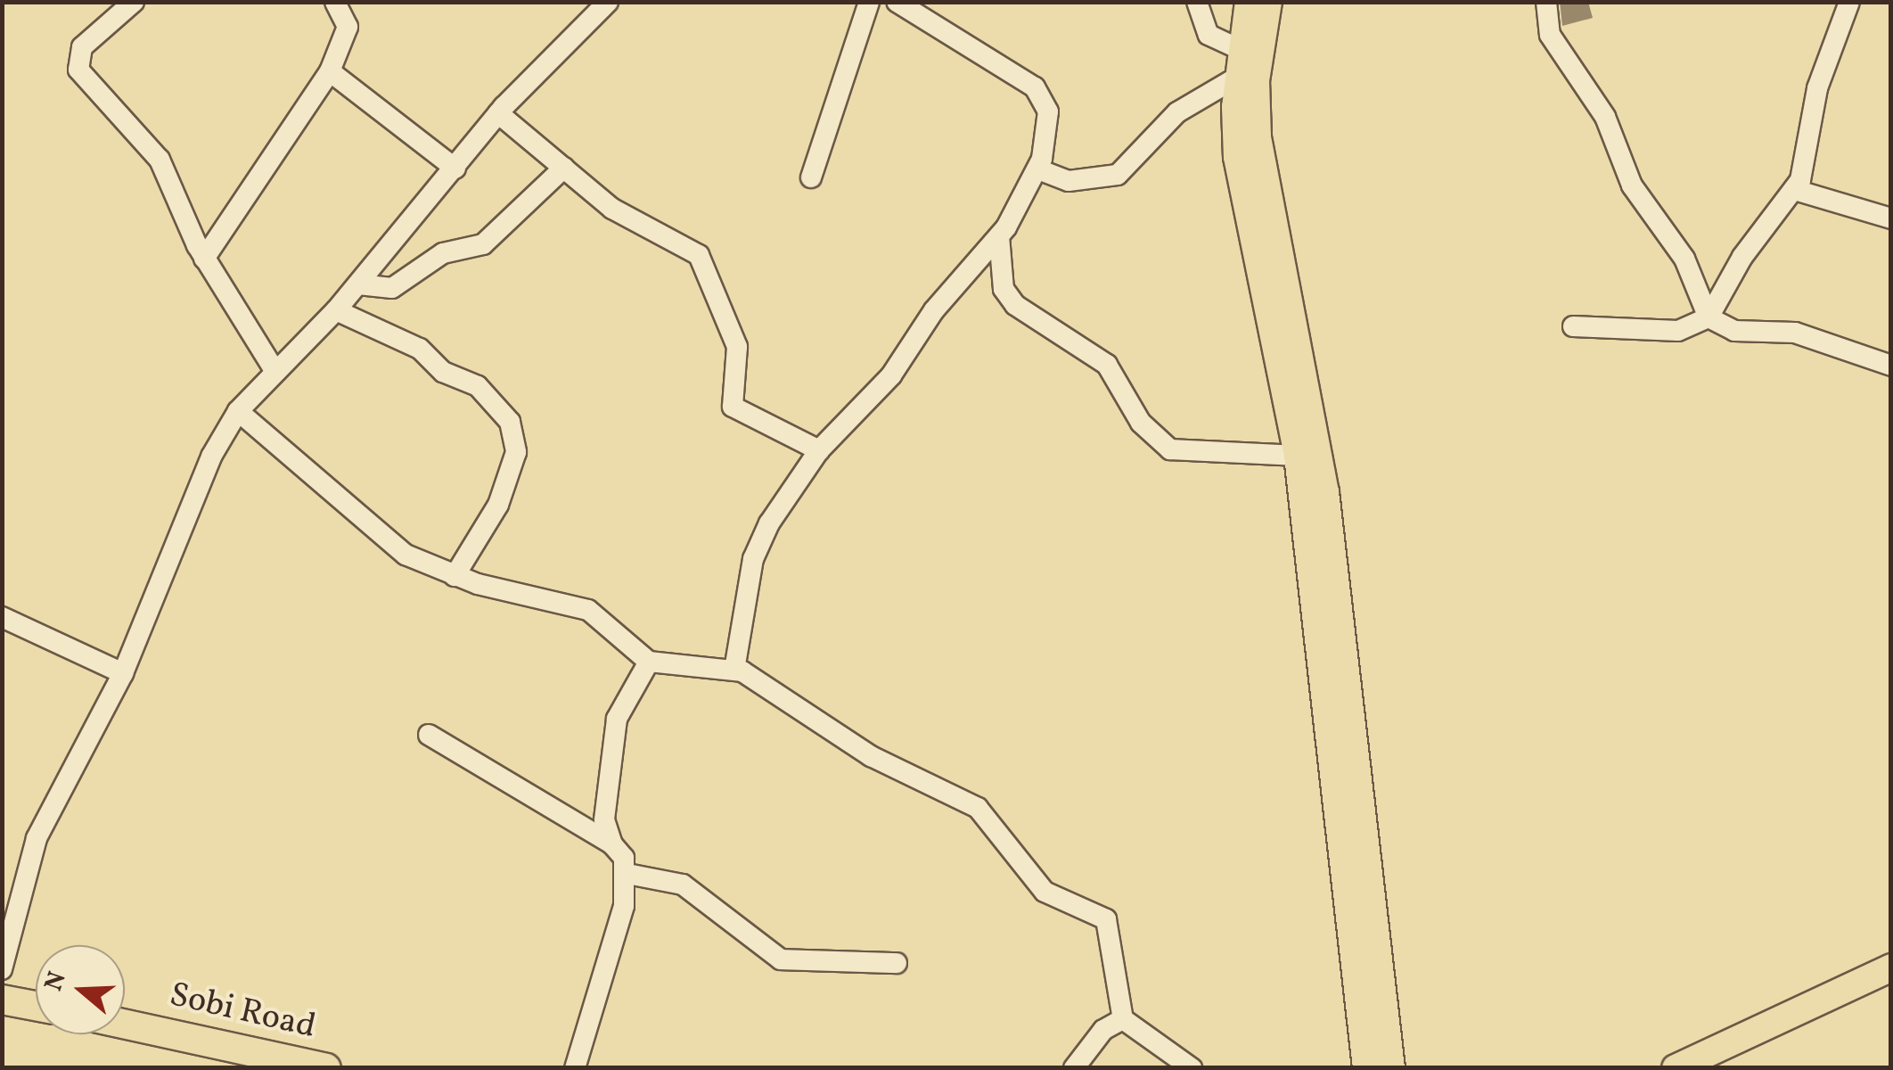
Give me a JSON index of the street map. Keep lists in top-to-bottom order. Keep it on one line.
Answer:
{"streets":{"highway":["Sobi Road"]},"north":"left"}
